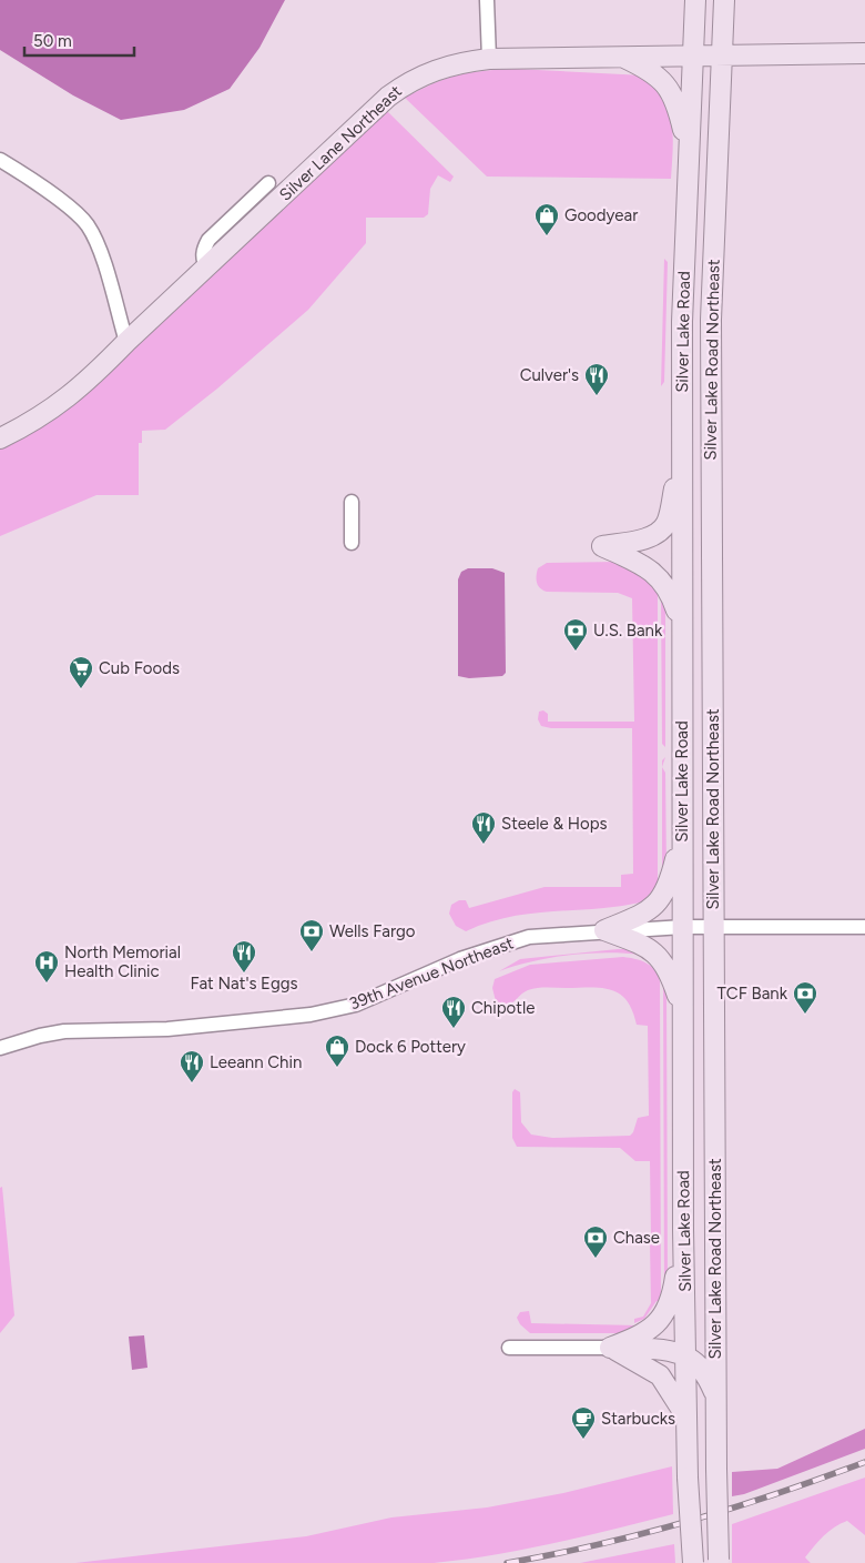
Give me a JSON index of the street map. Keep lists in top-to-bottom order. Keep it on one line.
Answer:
{"streets":{"main road":["Silver Lane Northeast","Silver Lake Road","Silver Lake Road Northeast"],"street":["39th Avenue Northeast"]},"crossings":[["Silver Lane Northeast","Silver Lake Road"],["Silver Lane Northeast","Silver Lake Road Northeast"],["Silver Lake Road","39th Avenue Northeast"],["Silver Lake Road Northeast","39th Avenue Northeast"]],"places":{"shop":["Goodyear","Dock 6 Pottery"],"restaurant":["Culver's","Steele & Hops","Fat Nat's Eggs","Chipotle","Leeann Chin"],"bank":["U.S. Bank","Wells Fargo","TCF Bank","Chase"],"supermarket":["Cub Foods"],"hospital":["North Memorial Health Clinic"],"cafe":["Starbucks"]},"scale_bar":"50 m"}
